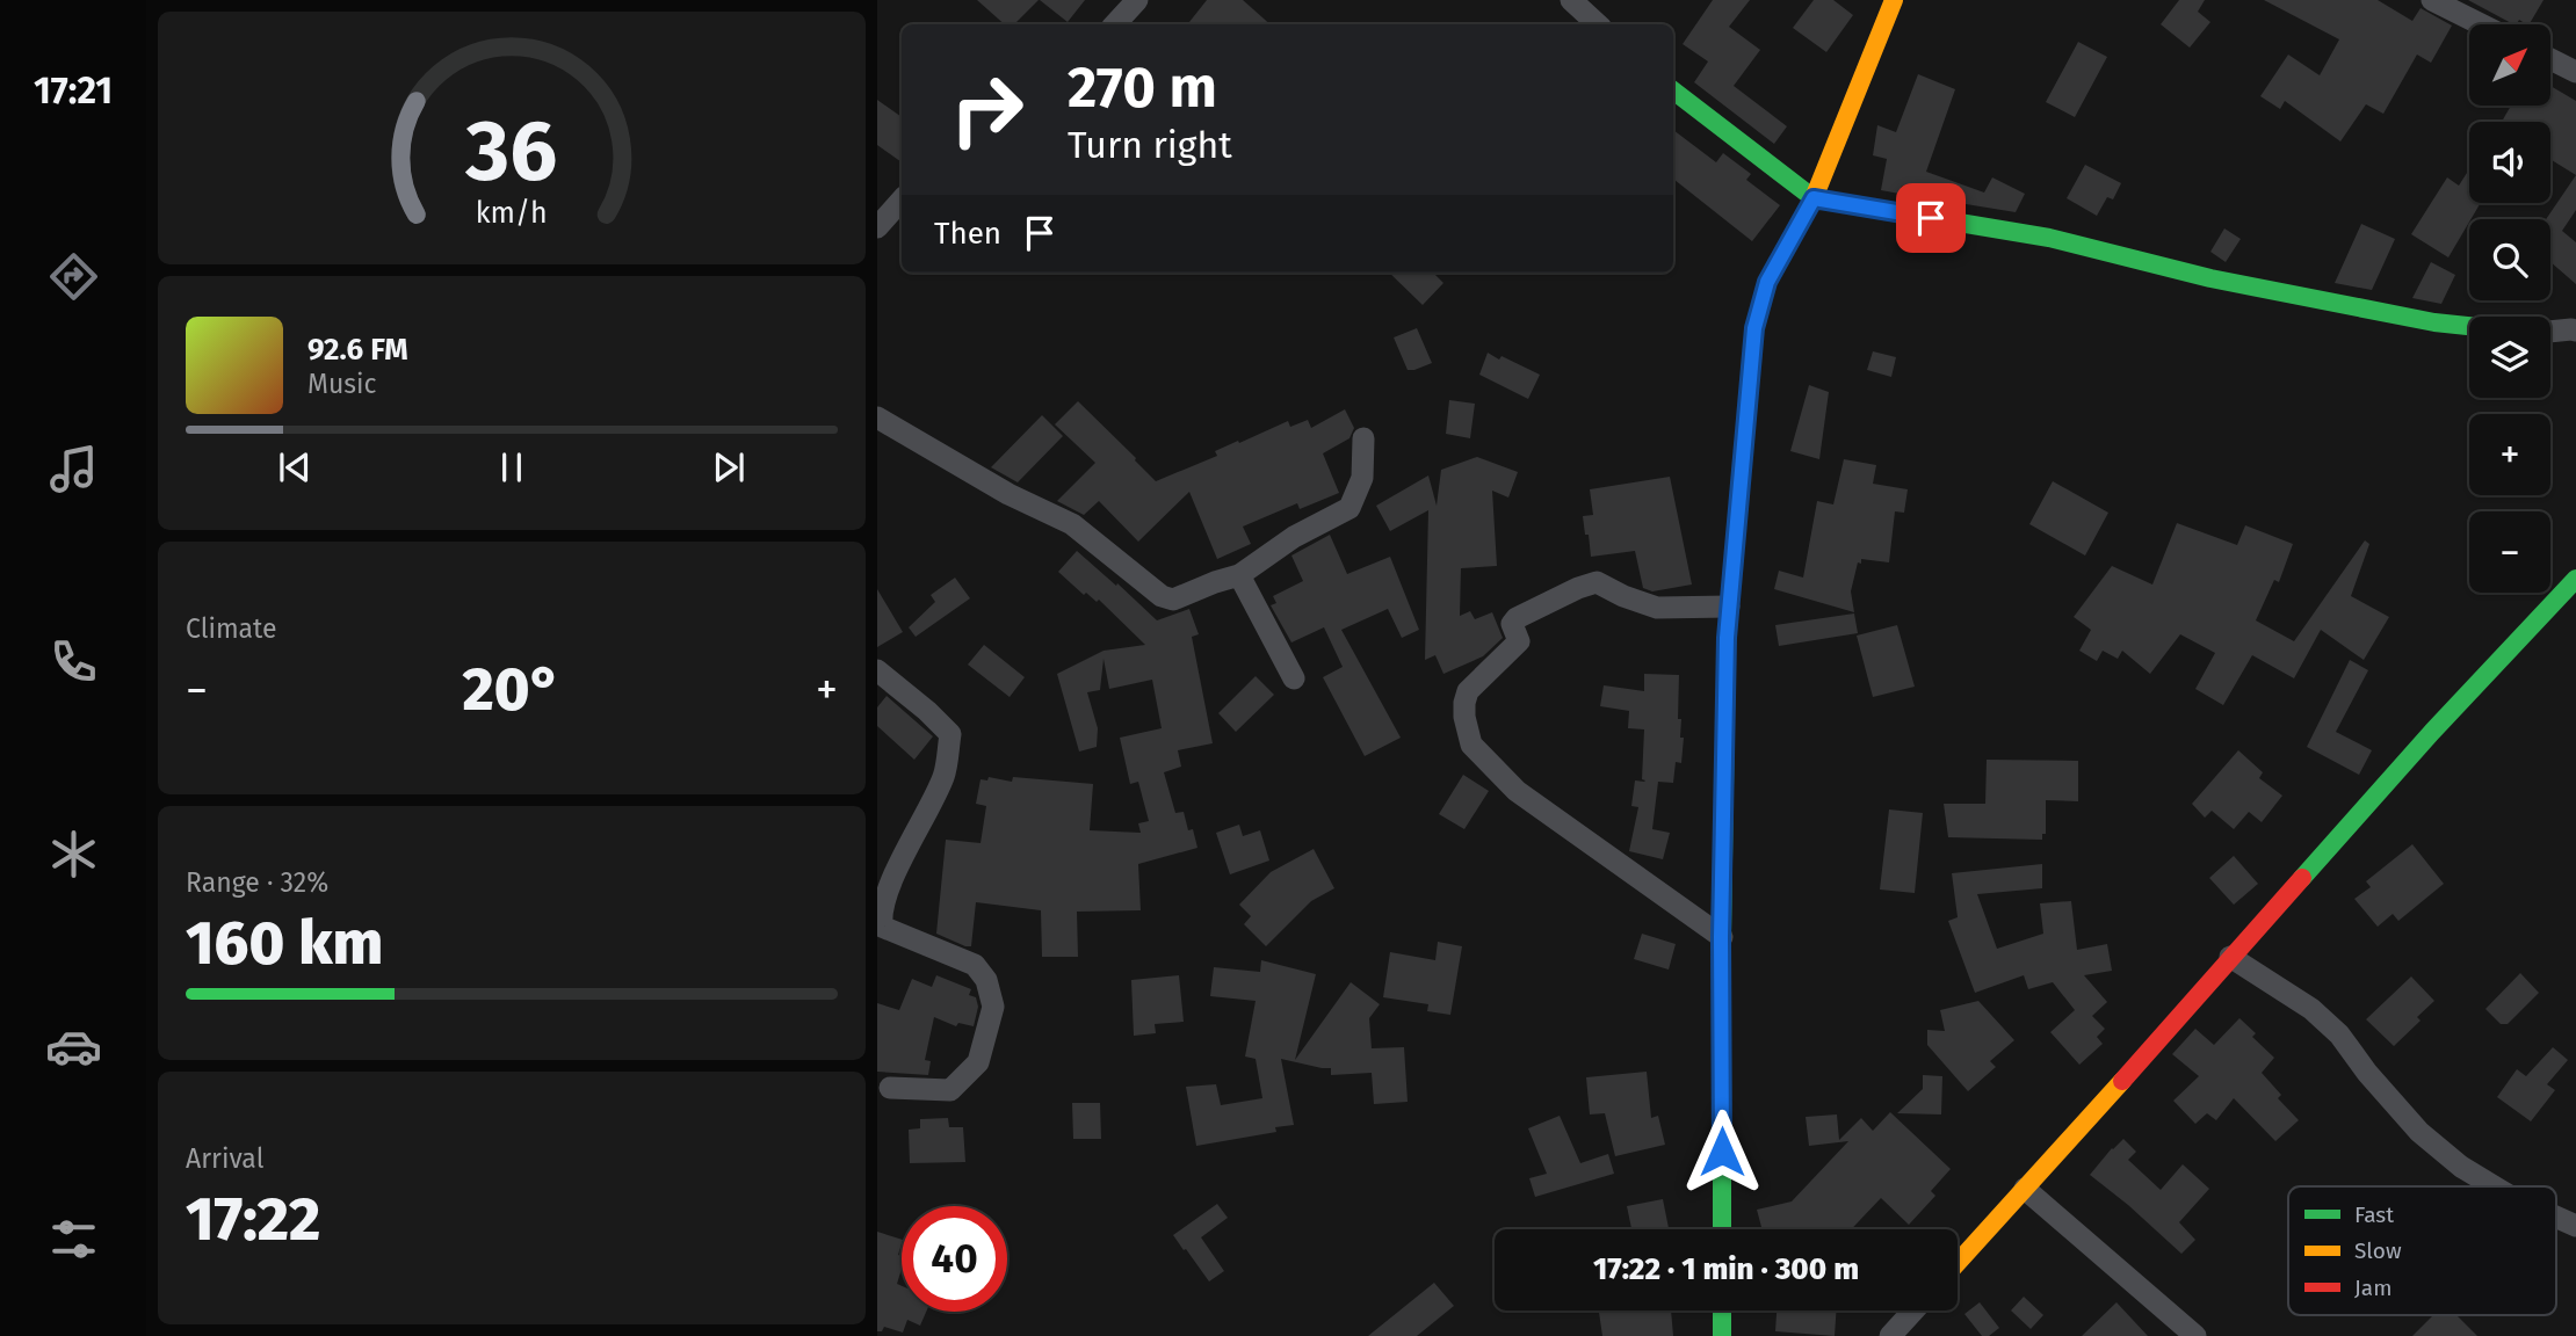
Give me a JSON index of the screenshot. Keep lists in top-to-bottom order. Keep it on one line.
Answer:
{"legend":["Fast","Slow","Jam"],"north":"top right","page":{"tabs":"17:21","map_buttons":["+","−"],"turn":["270 m","Turn right"],"then":"Then","song":["92.6 FM","Music"],"tile":["Climate",["Range · 32%","160 km"],["Arrival","17:22"]],"heat":["−","20°","+"],"limit":"40","trip":"17:22 · 1 min · 300 m","gauge":["36","km/h"]}}
